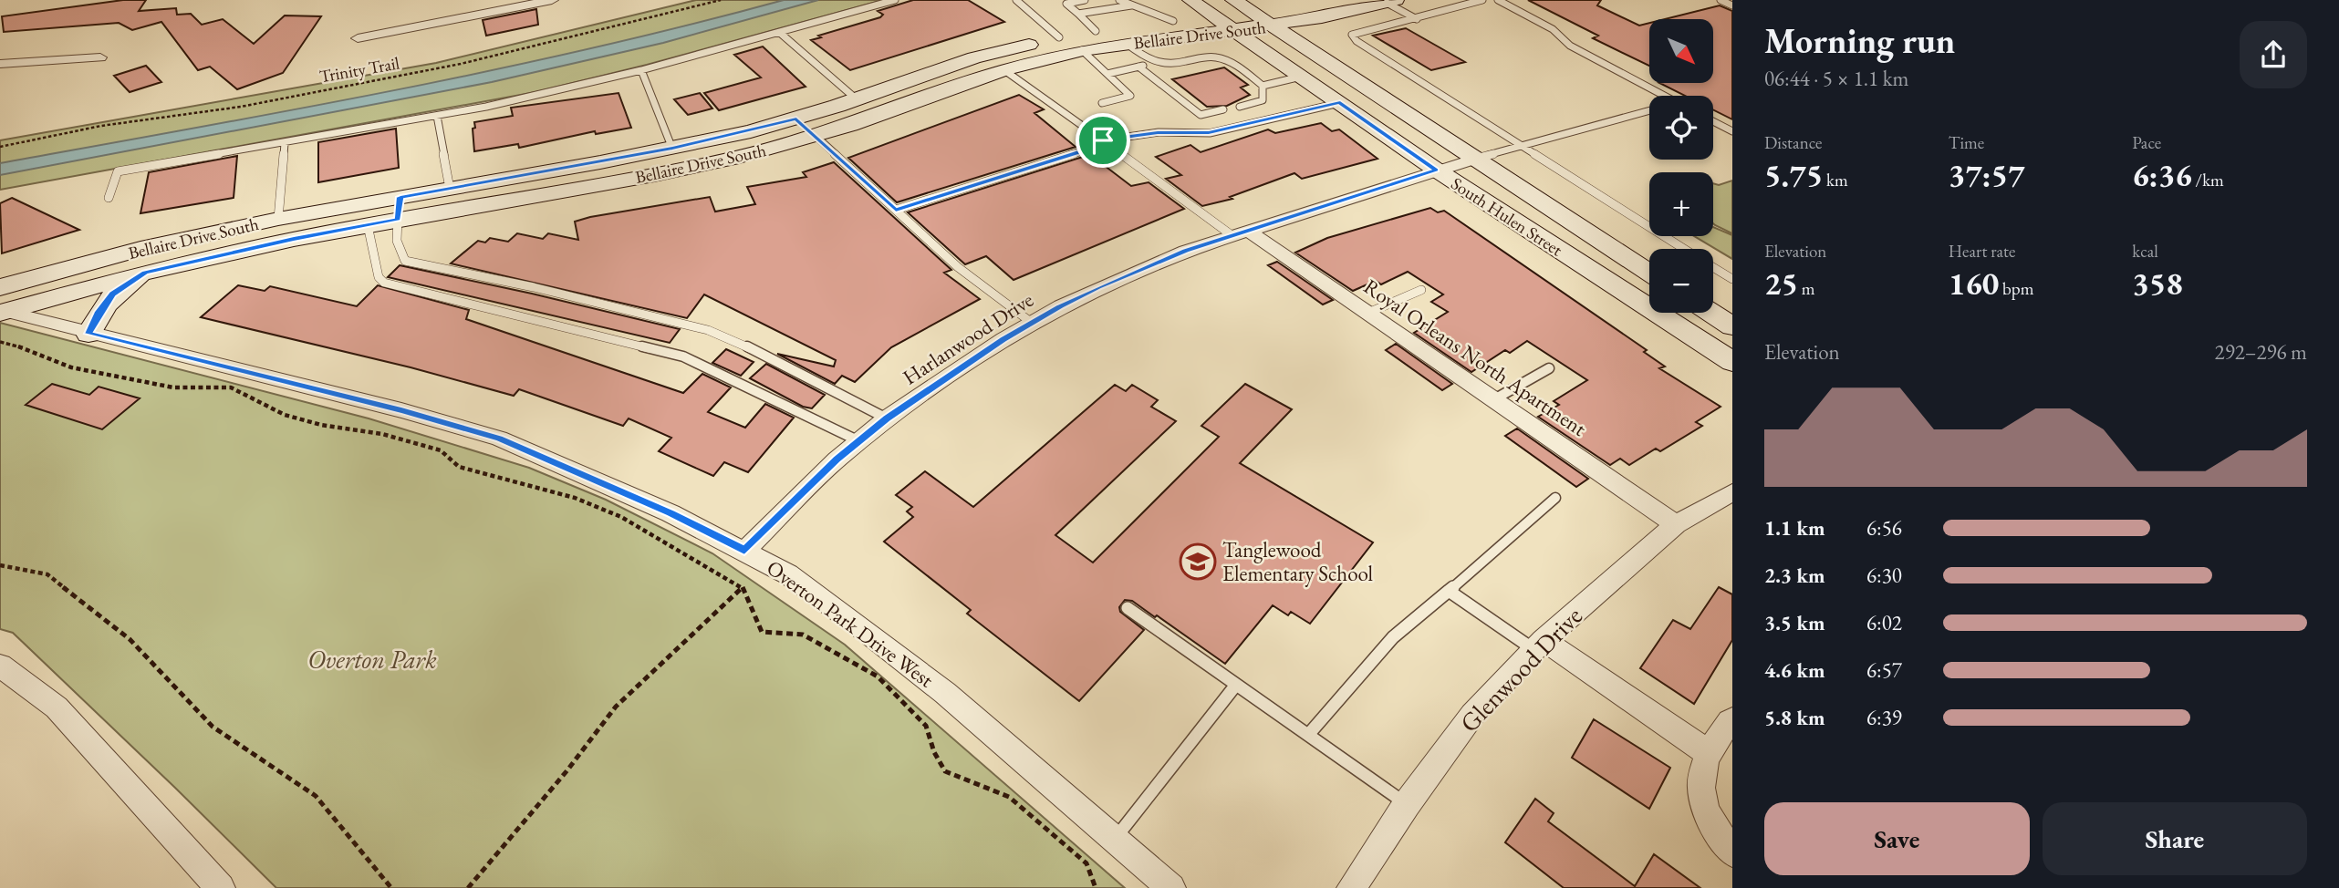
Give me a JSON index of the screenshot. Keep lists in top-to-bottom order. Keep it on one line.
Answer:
{"streets":{"main road":["Bellaire Drive South","South Hulen Street"],"street":["Harlanwood Drive","Royal Orleans North Apartment","Overton Park Drive West","Glenwood Drive"],"path":["Trinity Trail"]},"crossings":[["Bellaire Drive South","South Hulen Street"],["Bellaire Drive South","Overton Park Drive West"],["South Hulen Street","Harlanwood Drive"],["Harlanwood Drive","Royal Orleans North Apartment"],["Harlanwood Drive","Overton Park Drive West"],["Royal Orleans North Apartment","Glenwood Drive"]],"parks":["Overton Park"],"places":{"school or university":["Tanglewood Elementary School"]},"north":"bottom right","page":{"heading":["Morning run","06:44 · 5 × 1.1 km"],"map_buttons":["+","−"],"stats":[["Distance","5.75 km"],["Time","37:57"],["Pace","6:36 /km"],["Elevation","25 m"],["Heart rate","160 bpm"],["kcal","358"]],"chart":["Elevation","292–296 m"],"list":[{"name":"1.1 km","note":"6:56"},{"name":"2.3 km","note":"6:30"},{"name":"3.5 km","note":"6:02"},{"name":"4.6 km","note":"6:57"},{"name":"5.8 km","note":"6:39"}],"buttons":["Save","Share"]}}
